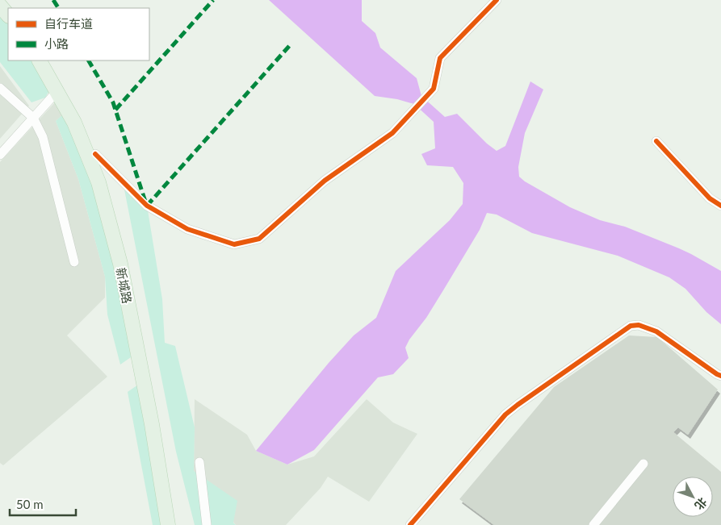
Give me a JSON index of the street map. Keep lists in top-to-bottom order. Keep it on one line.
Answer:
{"streets":{"main road":["新城路"]},"legend":["自行车道","小路"],"scale_bar":"50 m","north":"bottom right"}
